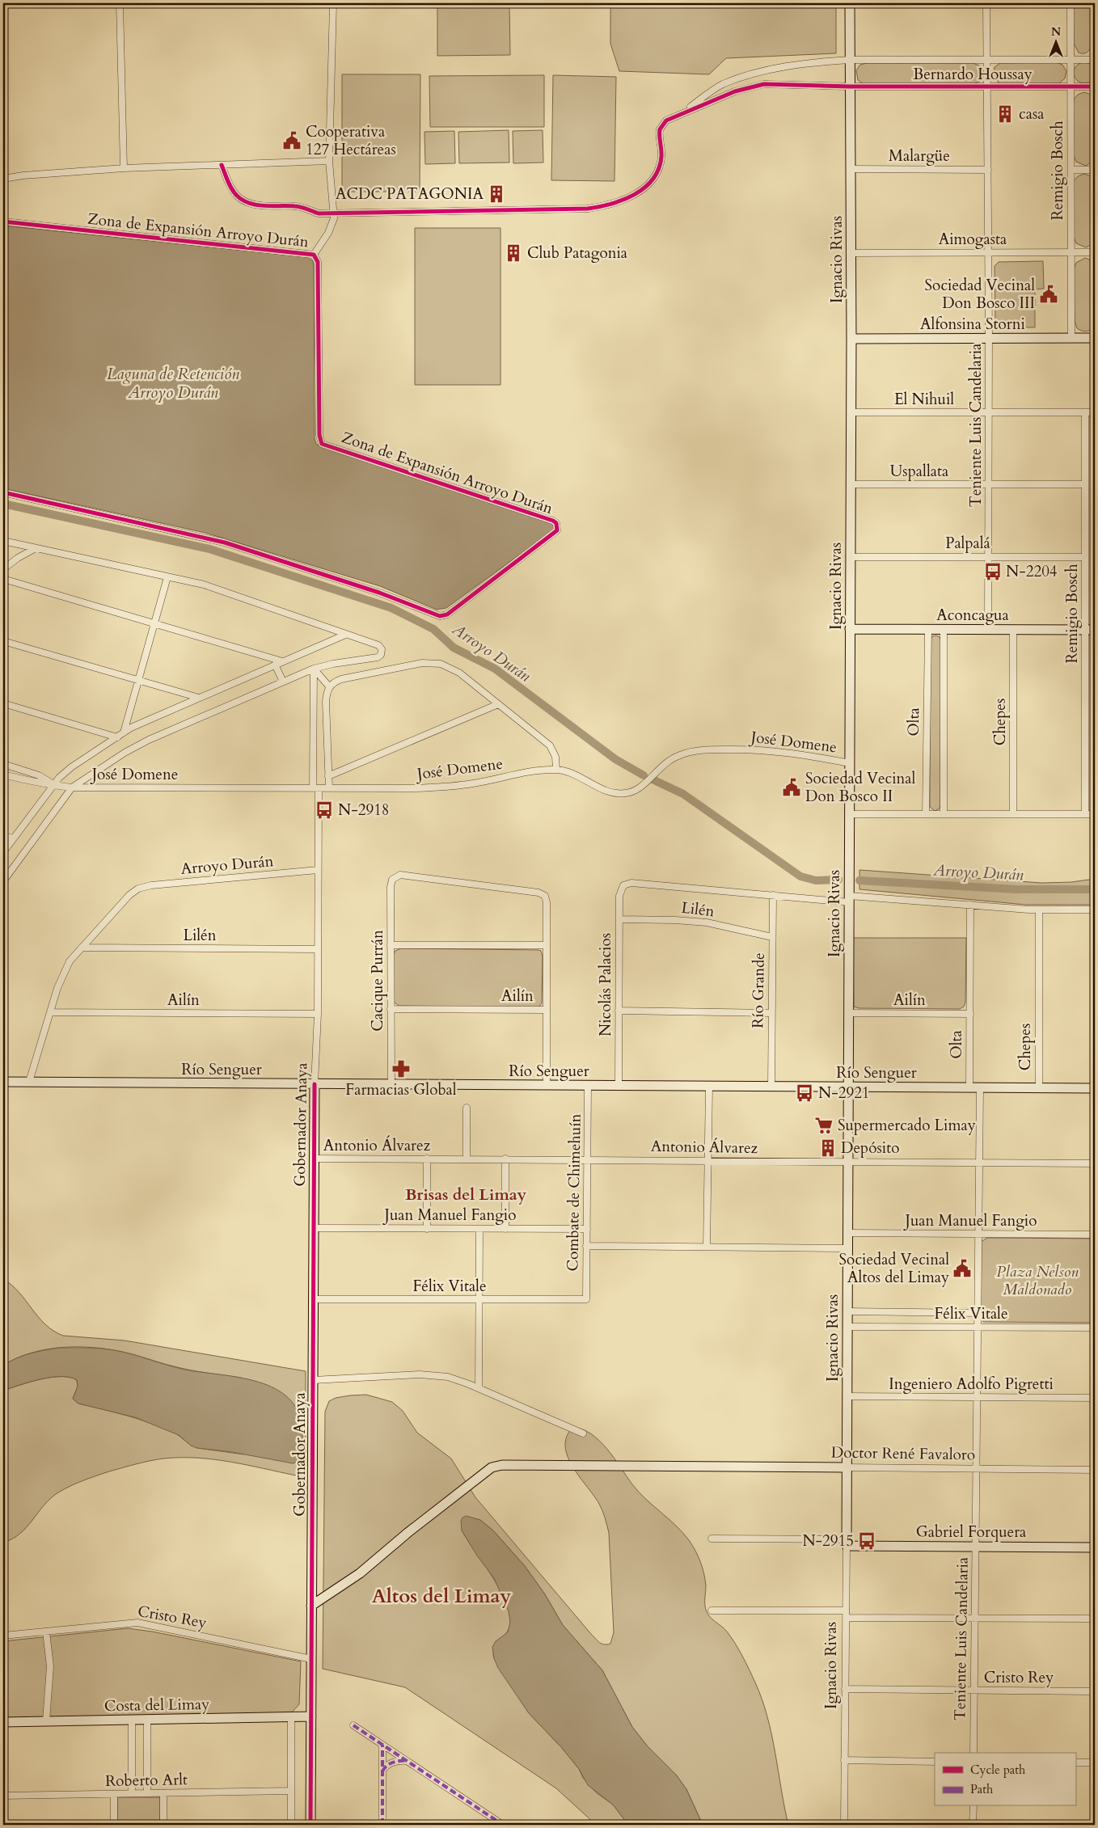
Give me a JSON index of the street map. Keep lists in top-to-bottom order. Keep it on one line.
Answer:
{"streets":{"street":["Bernardo Houssay","Malargüe","Remigio Bosch","Zona de Expansión Arroyo Durán","Aimogasta","Ignacio Rivas","Alfonsina Storni","El Nihuil","Teniente Luis Candelaria","Uspallata","Palpalá","Aconcagua","Olta","Chepes","José Domene","Arroyo Durán","Lilén","Cacique Purrán","Nicolás Palacios","Río Grande","Ailín","Río Senguer","Gobernador Anaya","Antonio Álvarez","Combate de Chimehuín","Juan Manuel Fangio","Félix Vitale","Ingeniero Adolfo Pigretti","Doctor René Favaloro","Gabriel Forquera","Cristo Rey","Costa del Limay","Roberto Arlt"]},"crossings":[["Bernardo Houssay","Remigio Bosch"],["Bernardo Houssay","Ignacio Rivas"],["Bernardo Houssay","Teniente Luis Candelaria"],["Malargüe","Ignacio Rivas"],["Malargüe","Teniente Luis Candelaria"],["Remigio Bosch","Aimogasta"],["Remigio Bosch","Alfonsina Storni"],["Remigio Bosch","El Nihuil"],["Remigio Bosch","Uspallata"],["Remigio Bosch","Palpalá"],["Remigio Bosch","Aconcagua"],["Aimogasta","Ignacio Rivas"],["Aimogasta","Teniente Luis Candelaria"],["Ignacio Rivas","Alfonsina Storni"],["Ignacio Rivas","El Nihuil"],["Ignacio Rivas","Uspallata"],["Ignacio Rivas","Palpalá"],["Ignacio Rivas","Aconcagua"],["Ignacio Rivas","José Domene"],["Ignacio Rivas","Ailín"],["Ignacio Rivas","Río Senguer"],["Ignacio Rivas","Antonio Álvarez"],["Ignacio Rivas","Juan Manuel Fangio"],["Ignacio Rivas","Félix Vitale"],["Ignacio Rivas","Ingeniero Adolfo Pigretti"],["Ignacio Rivas","Doctor René Favaloro"],["Ignacio Rivas","Gabriel Forquera"],["Ignacio Rivas","Cristo Rey"],["Alfonsina Storni","Teniente Luis Candelaria"],["El Nihuil","Teniente Luis Candelaria"],["Teniente Luis Candelaria","Uspallata"],["Teniente Luis Candelaria","Palpalá"],["Teniente Luis Candelaria","Aconcagua"],["Teniente Luis Candelaria","Río Senguer"],["Teniente Luis Candelaria","Antonio Álvarez"],["Teniente Luis Candelaria","Juan Manuel Fangio"],["Teniente Luis Candelaria","Félix Vitale"],["Teniente Luis Candelaria","Ingeniero Adolfo Pigretti"],["Teniente Luis Candelaria","Doctor René Favaloro"],["Teniente Luis Candelaria","Gabriel Forquera"],["Teniente Luis Candelaria","Cristo Rey"],["Aconcagua","Olta"],["Aconcagua","Chepes"],["Olta","Ailín"],["Olta","Río Senguer"],["Chepes","Río Senguer"],["José Domene","Gobernador Anaya"],["Arroyo Durán","Lilén"],["Arroyo Durán","Gobernador Anaya"],["Lilén","Nicolás Palacios"],["Lilén","Río Grande"],["Lilén","Gobernador Anaya"],["Cacique Purrán","Ailín"],["Cacique Purrán","Río Senguer"],["Nicolás Palacios","Río Grande"],["Nicolás Palacios","Río Senguer"],["Río Grande","Río Senguer"],["Ailín","Gobernador Anaya"],["Río Senguer","Gobernador Anaya"],["Río Senguer","Combate de Chimehuín"],["Gobernador Anaya","Antonio Álvarez"],["Gobernador Anaya","Juan Manuel Fangio"],["Gobernador Anaya","Félix Vitale"],["Gobernador Anaya","Doctor René Favaloro"],["Gobernador Anaya","Cristo Rey"],["Gobernador Anaya","Costa del Limay"],["Antonio Álvarez","Combate de Chimehuín"],["Combate de Chimehuín","Juan Manuel Fangio"],["Combate de Chimehuín","Félix Vitale"]],"districts":["Brisas del Limay","Altos del Limay"],"water":["Laguna de Retención Arroyo Durán","Arroyo Durán"],"parks":["Plaza Nelson Maldonado"],"places":{"building":["casa","ACDC PATAGONIA","Club Patagonia","Depósito"],"public building":["Cooperativa 127 Hectáreas","Sociedad Vecinal Don Bosco III","Sociedad Vecinal Don Bosco II","Sociedad Vecinal Altos del Limay"],"bus stop":["N-2204","N-2918","N-2921","N-2915"],"pharmacy":["Farmacias Global"],"supermarket":["Supermercado Limay"]},"legend":["Cycle path","Path"],"north":"top"}
